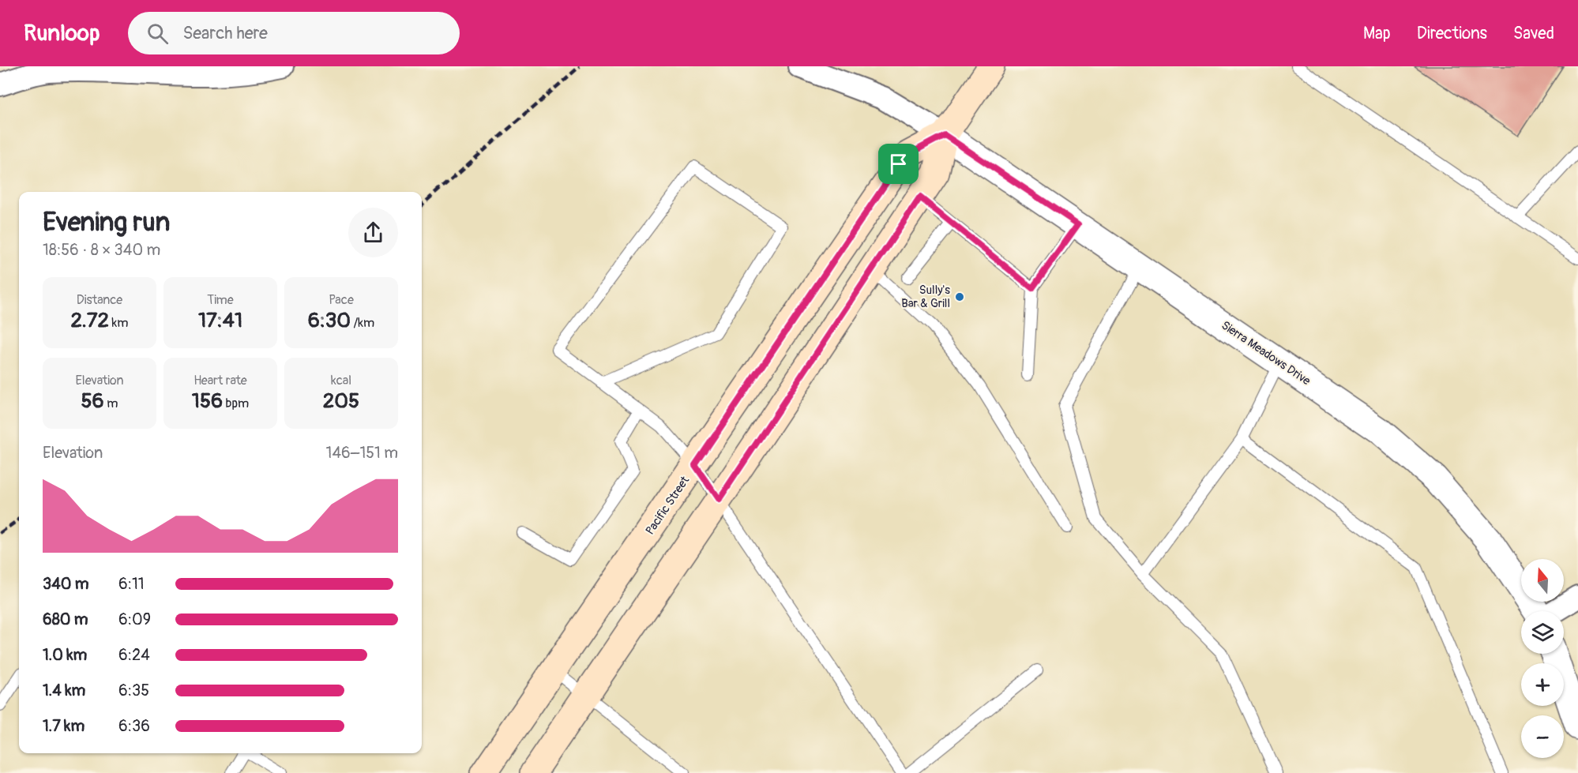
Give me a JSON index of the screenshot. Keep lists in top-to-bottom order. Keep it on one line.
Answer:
{"streets":{"main road":["Pacific Street"],"street":["Sierra Meadows Drive"]},"crossings":[["Sierra Meadows Drive","Pacific Street"]],"places":["Sully's Bar & Grill"],"north":"top","page":{"header":"Runloop","search":"Search here","nav":["Map","Directions","Saved"],"heading":["Evening run","18:56 · 8 × 340 m"],"stats":[["Distance","2.72 km"],["Time","17:41"],["Pace","6:30 /km"],["Elevation","56 m"],["Heart rate","156 bpm"],["kcal","205"]],"chart":["Elevation","146–151 m"],"map_buttons":["+","−"],"list":[{"name":"340 m","note":"6:11"},{"name":"680 m","note":"6:09"},{"name":"1.0 km","note":"6:24"},{"name":"1.4 km","note":"6:35"},{"name":"1.7 km","note":"6:36"}]}}
